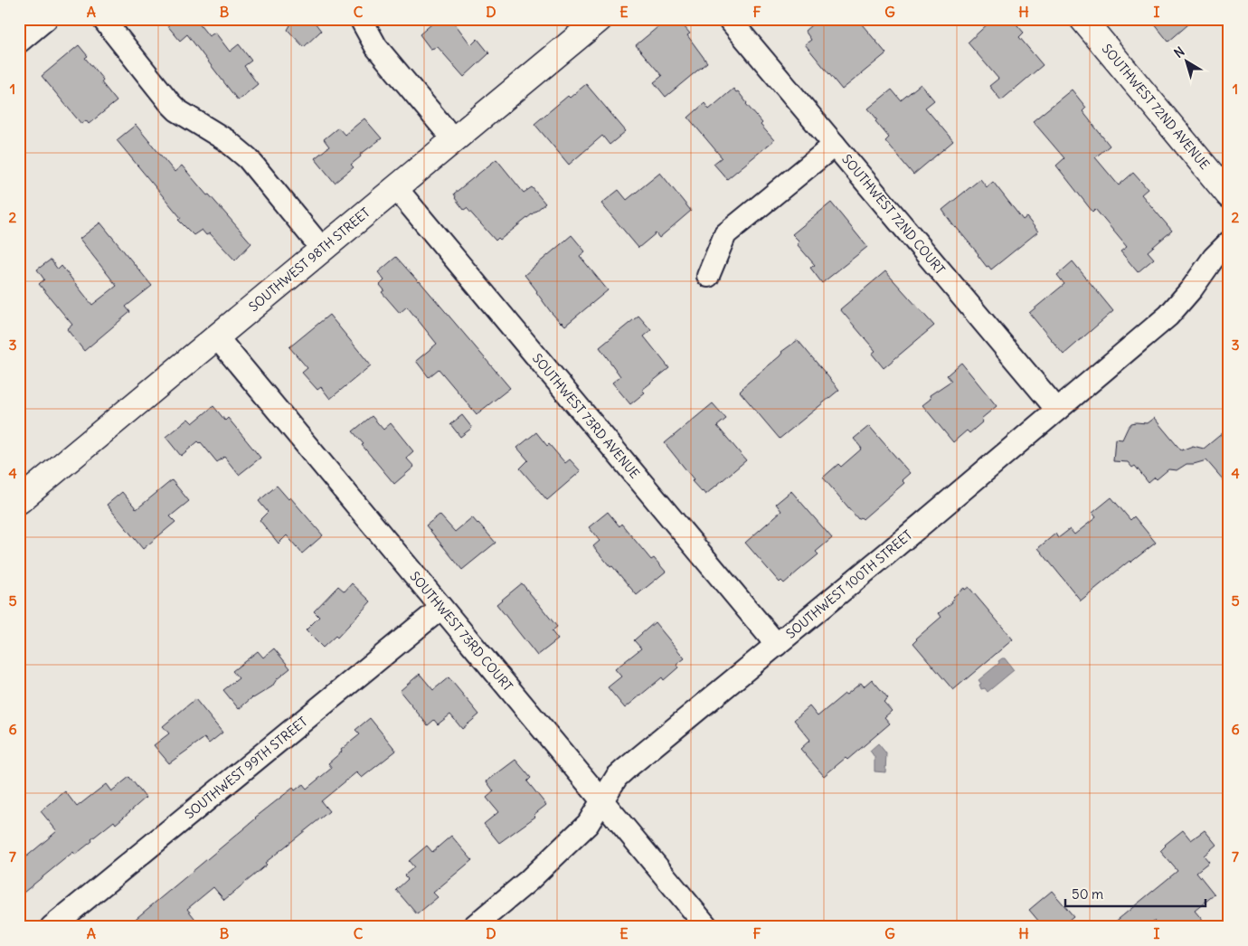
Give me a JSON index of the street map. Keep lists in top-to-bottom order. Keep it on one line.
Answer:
{"streets":{"street":["SOUTHWEST 72ND AVENUE","SOUTHWEST 72ND COURT","SOUTHWEST 98TH STREET","SOUTHWEST 73RD AVENUE","SOUTHWEST 100TH STREET","SOUTHWEST 73RD COURT","SOUTHWEST 99TH STREET"]},"crossings":[["SOUTHWEST 72ND COURT","SOUTHWEST 100TH STREET"],["SOUTHWEST 98TH STREET","SOUTHWEST 73RD AVENUE"],["SOUTHWEST 98TH STREET","SOUTHWEST 73RD COURT"],["SOUTHWEST 73RD AVENUE","SOUTHWEST 100TH STREET"],["SOUTHWEST 100TH STREET","SOUTHWEST 73RD COURT"],["SOUTHWEST 73RD COURT","SOUTHWEST 99TH STREET"]],"scale_bar":"50 m","north":"top left","grid":{"columns":["A","B","C","D","E","F","G","H","I"],"rows":["1","2","3","4","5","6","7"]}}
